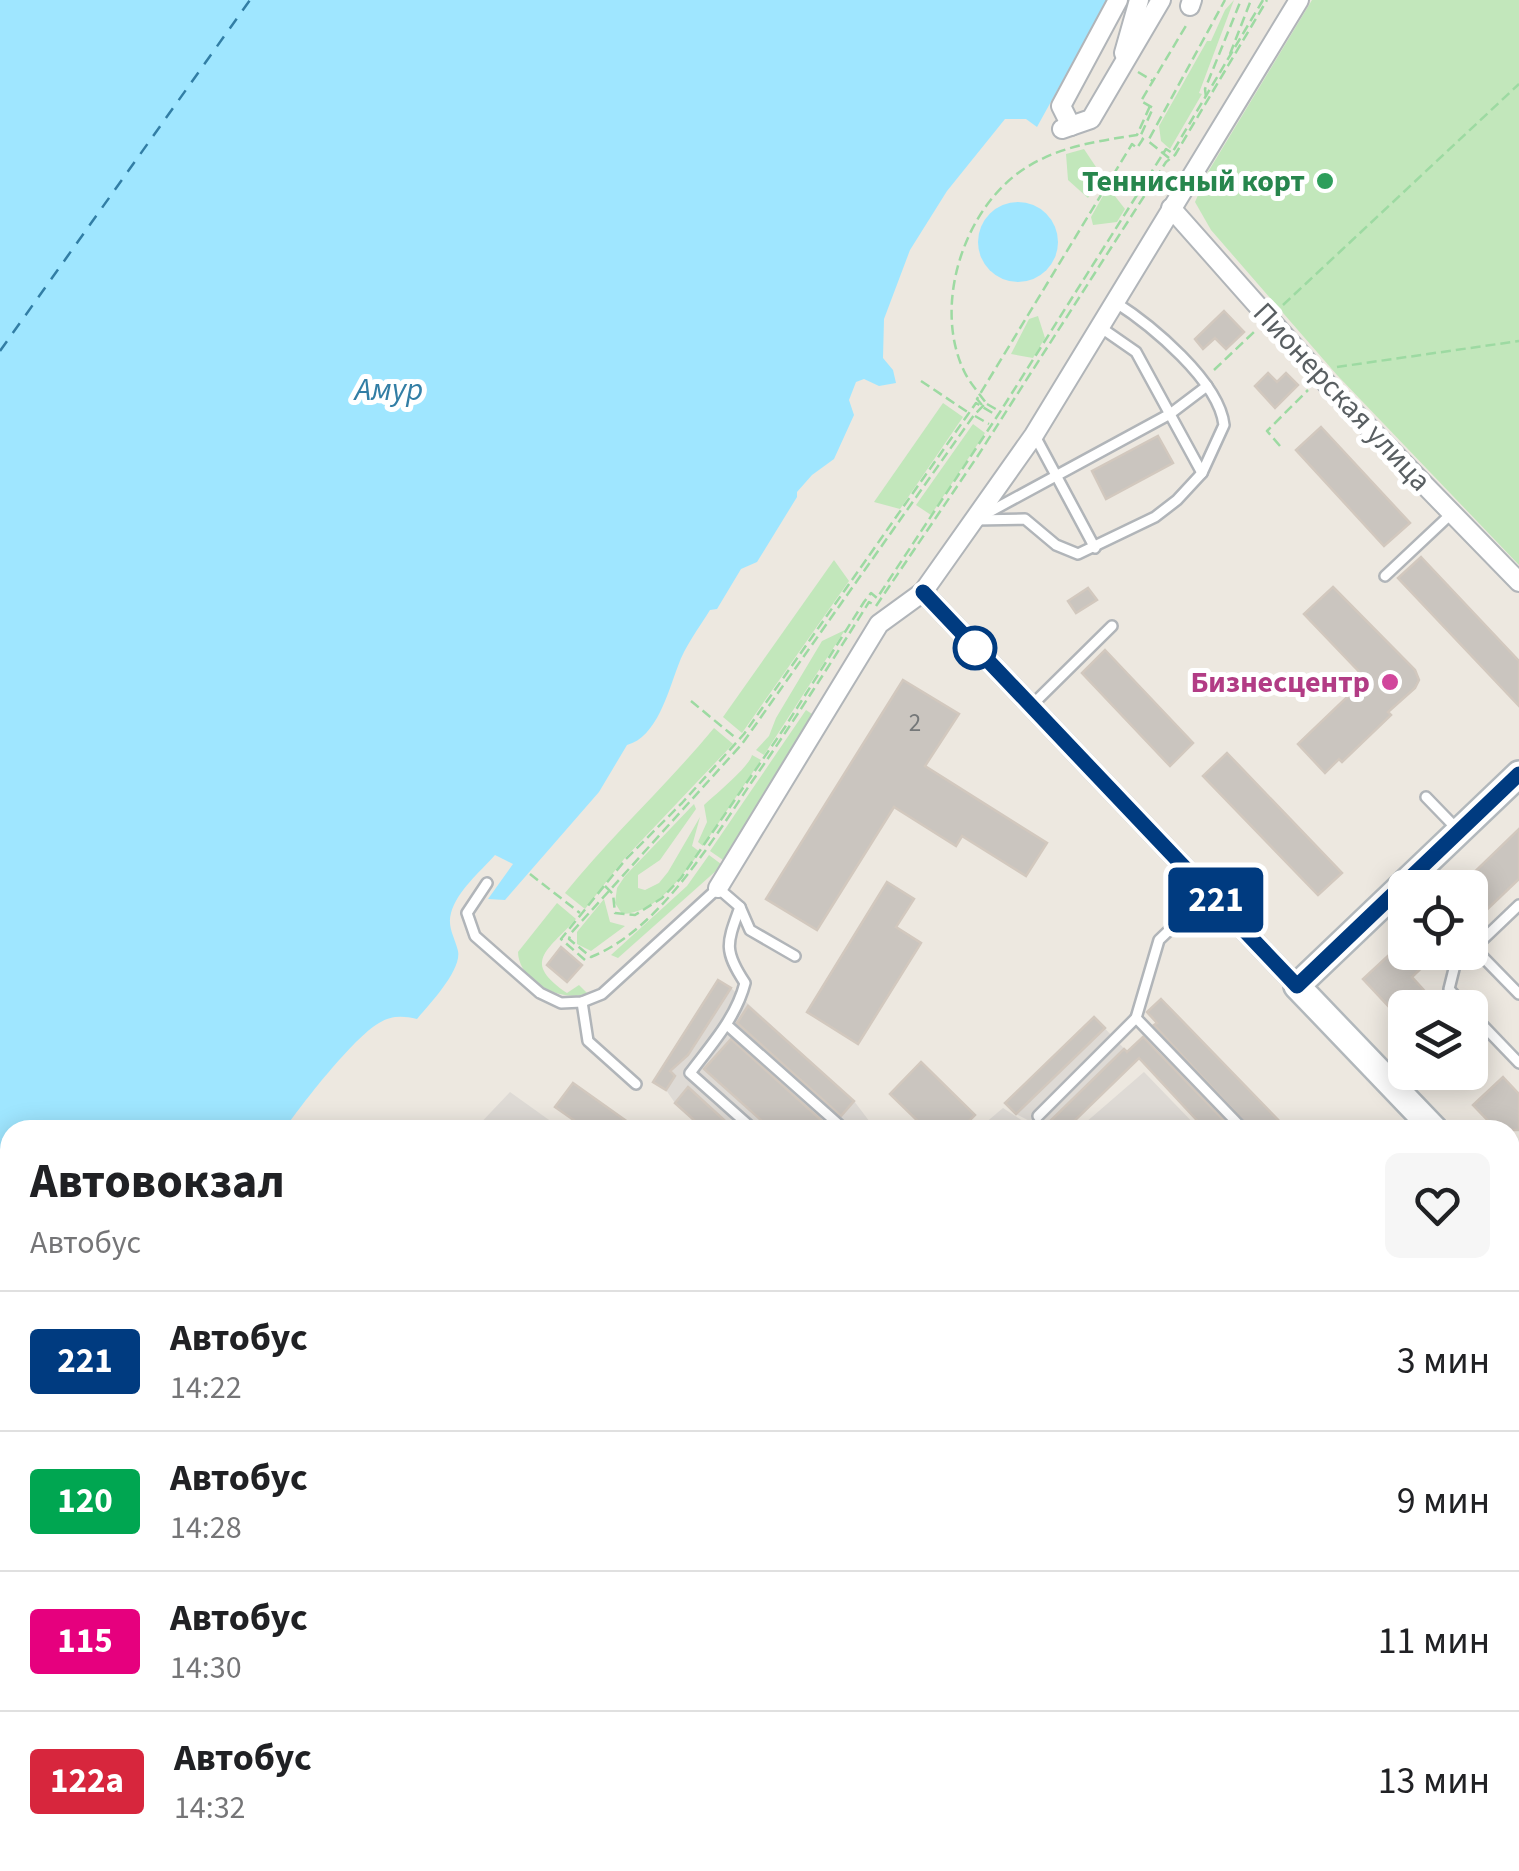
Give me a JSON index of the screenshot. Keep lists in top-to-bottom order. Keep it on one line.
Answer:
{"streets":{"street":["Пионерская улица"]},"water":["Амур"],"places":["Теннисный корт","Бизнесцентр"],"lines":["bus line 221"],"house_numbers":["2"],"page":{"on_map":"221","heading":["Автовокзал","Автобус"],"list":[{"mark":"221","name":"Автобус","note":"14:22","value":"3 мин"},{"mark":"120","name":"Автобус","note":"14:28","value":"9 мин"},{"mark":"115","name":"Автобус","note":"14:30","value":"11 мин"},{"mark":"122а","name":"Автобус","note":"14:32","value":"13 мин"}]}}
